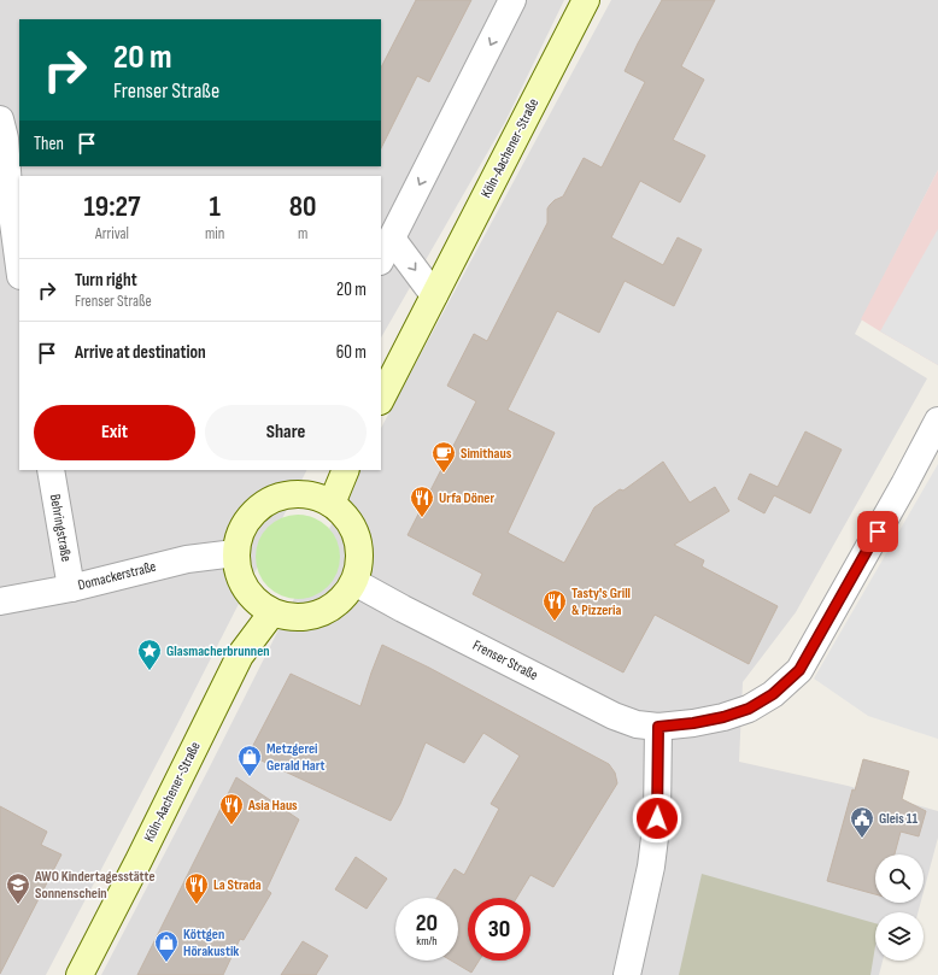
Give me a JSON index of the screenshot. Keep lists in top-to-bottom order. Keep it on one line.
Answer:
{"streets":{"main road":["Köln-Aachener-Straße"],"street":["Behringstraße","Domackerstraße","Frenser Straße"]},"crossings":[["Köln-Aachener-Straße","Domackerstraße"],["Köln-Aachener-Straße","Frenser Straße"],["Behringstraße","Domackerstraße"],["Domackerstraße","Frenser Straße"]],"places":{"cafe":["Simithaus"],"restaurant":["Urfa Döner","Tasty's Grill & Pizzeria","Asia Haus","La Strada"],"place":["Glasmacherbrunnen"],"shop":["Metzgerei Gerald Hart","Köttgen Hörakustik"],"public building":["Gleis 11"],"school or university":["AWO Kindertagesstätte Sonnenschein"]},"page":{"turn":["20 m","Frenser Straße"],"then":"Then","eta":["19:27","Arrival","1","min","80","m"],"list":[{"name":"Turn right","note":"Frenser Straße","value":"20 m"},{"name":"Arrive at destination","value":"60 m"}],"buttons":["Exit","Share"],"speed":"20 km/h","limit":"30"}}
